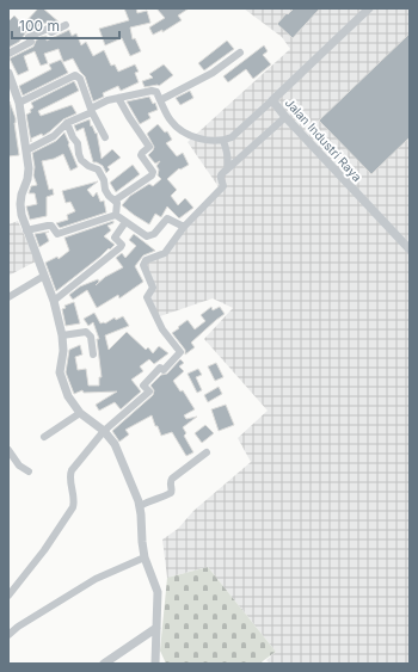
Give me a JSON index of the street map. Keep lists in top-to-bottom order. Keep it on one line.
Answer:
{"streets":{"street":["Jalan Industri Raya"]},"scale_bar":"100 m"}
